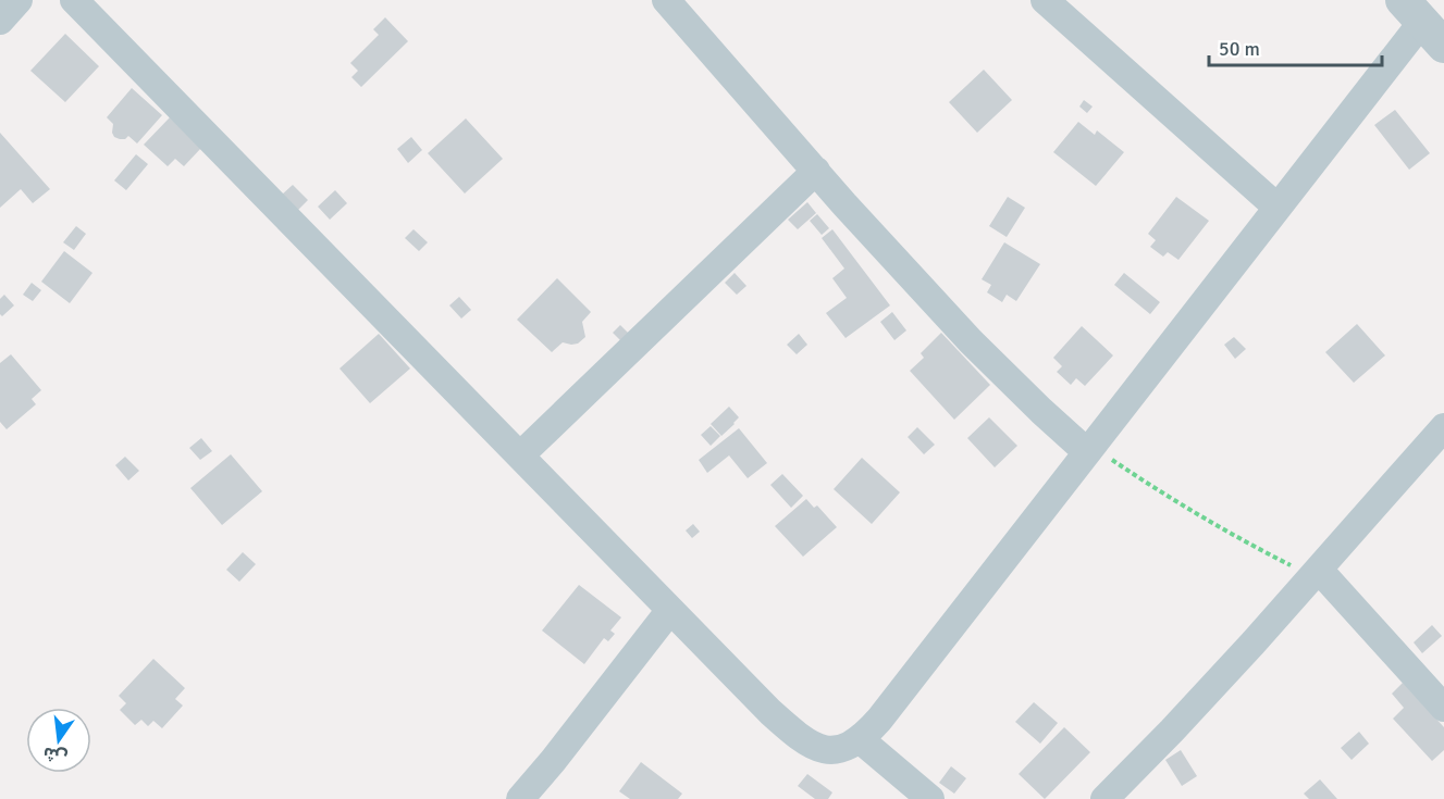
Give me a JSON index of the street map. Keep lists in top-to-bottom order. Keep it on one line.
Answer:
{"scale_bar":"50 m","north":"bottom"}
